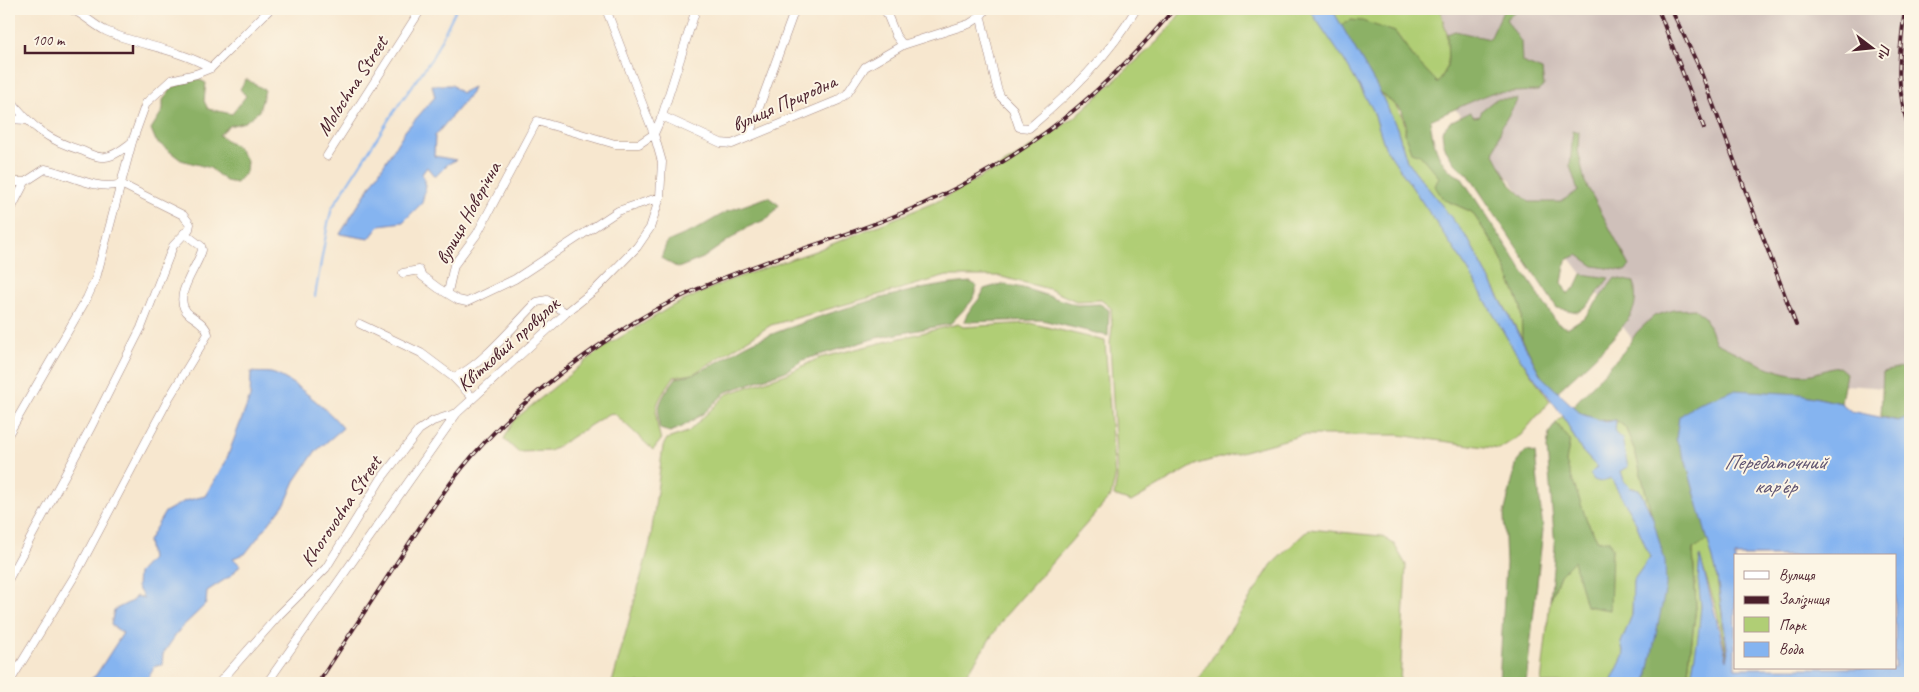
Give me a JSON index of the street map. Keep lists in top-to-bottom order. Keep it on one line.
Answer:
{"streets":{"street":["Molochna Street","вулиця Природна","вулиця Новорічна","Квітковий провулок","Khorovodna Street"]},"crossings":[["вулиця Новорічна","Квітковий провулок"],["Квітковий провулок","Khorovodna Street"]],"water":["Передаточний кар'єр"],"legend":["Вулиця","Залізниця","Парк","Вода"],"scale_bar":"100 m","north":"right"}
